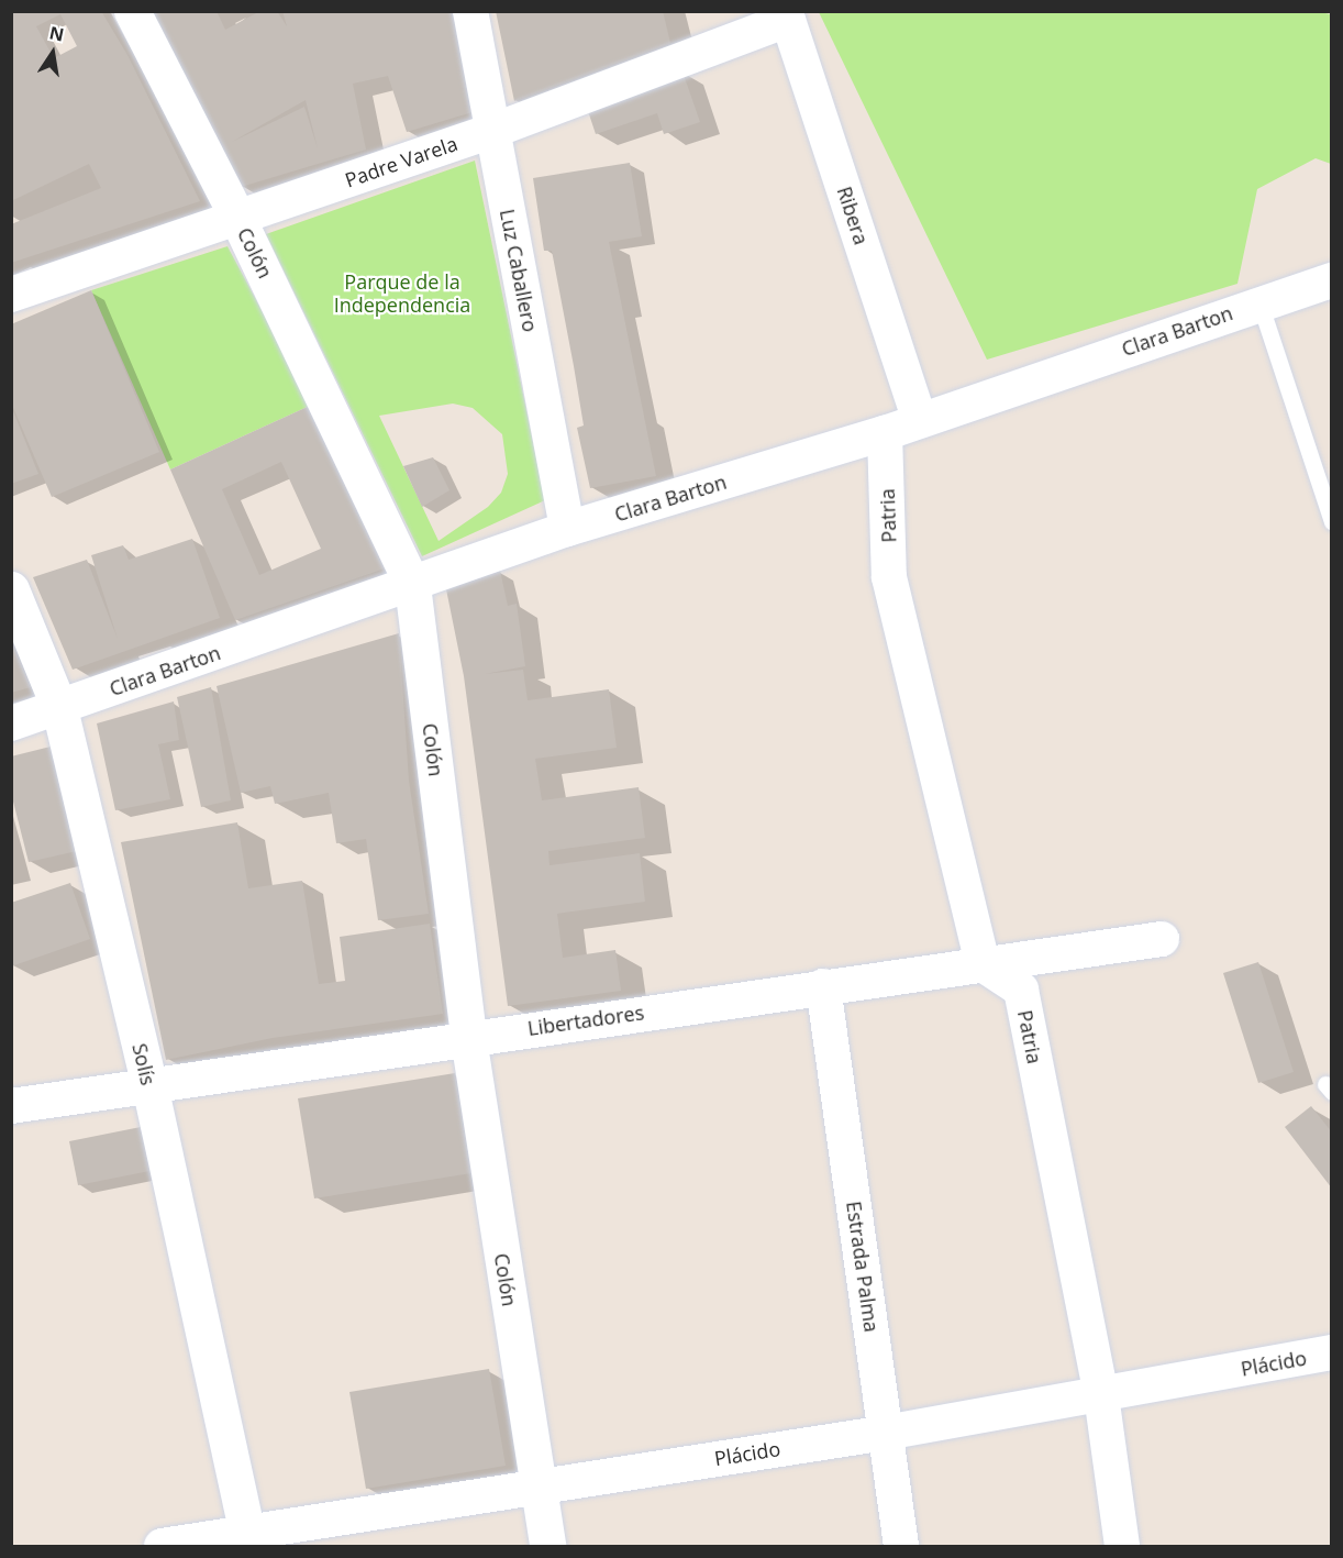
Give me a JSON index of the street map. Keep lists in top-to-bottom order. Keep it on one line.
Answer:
{"streets":{"street":["Padre Varela","Ribera","Colón","Luz Caballero","Clara Barton","Patria","Libertadores","Solís","Estrada Palma","Plácido"]},"crossings":[["Padre Varela","Ribera"],["Padre Varela","Colón"],["Padre Varela","Luz Caballero"],["Ribera","Clara Barton"],["Colón","Clara Barton"],["Colón","Libertadores"],["Colón","Plácido"],["Luz Caballero","Clara Barton"],["Clara Barton","Patria"],["Clara Barton","Solís"],["Patria","Libertadores"],["Patria","Plácido"],["Libertadores","Solís"],["Libertadores","Estrada Palma"],["Solís","Plácido"],["Estrada Palma","Plácido"]],"parks":["Parque de la Independencia"],"north":"top"}
